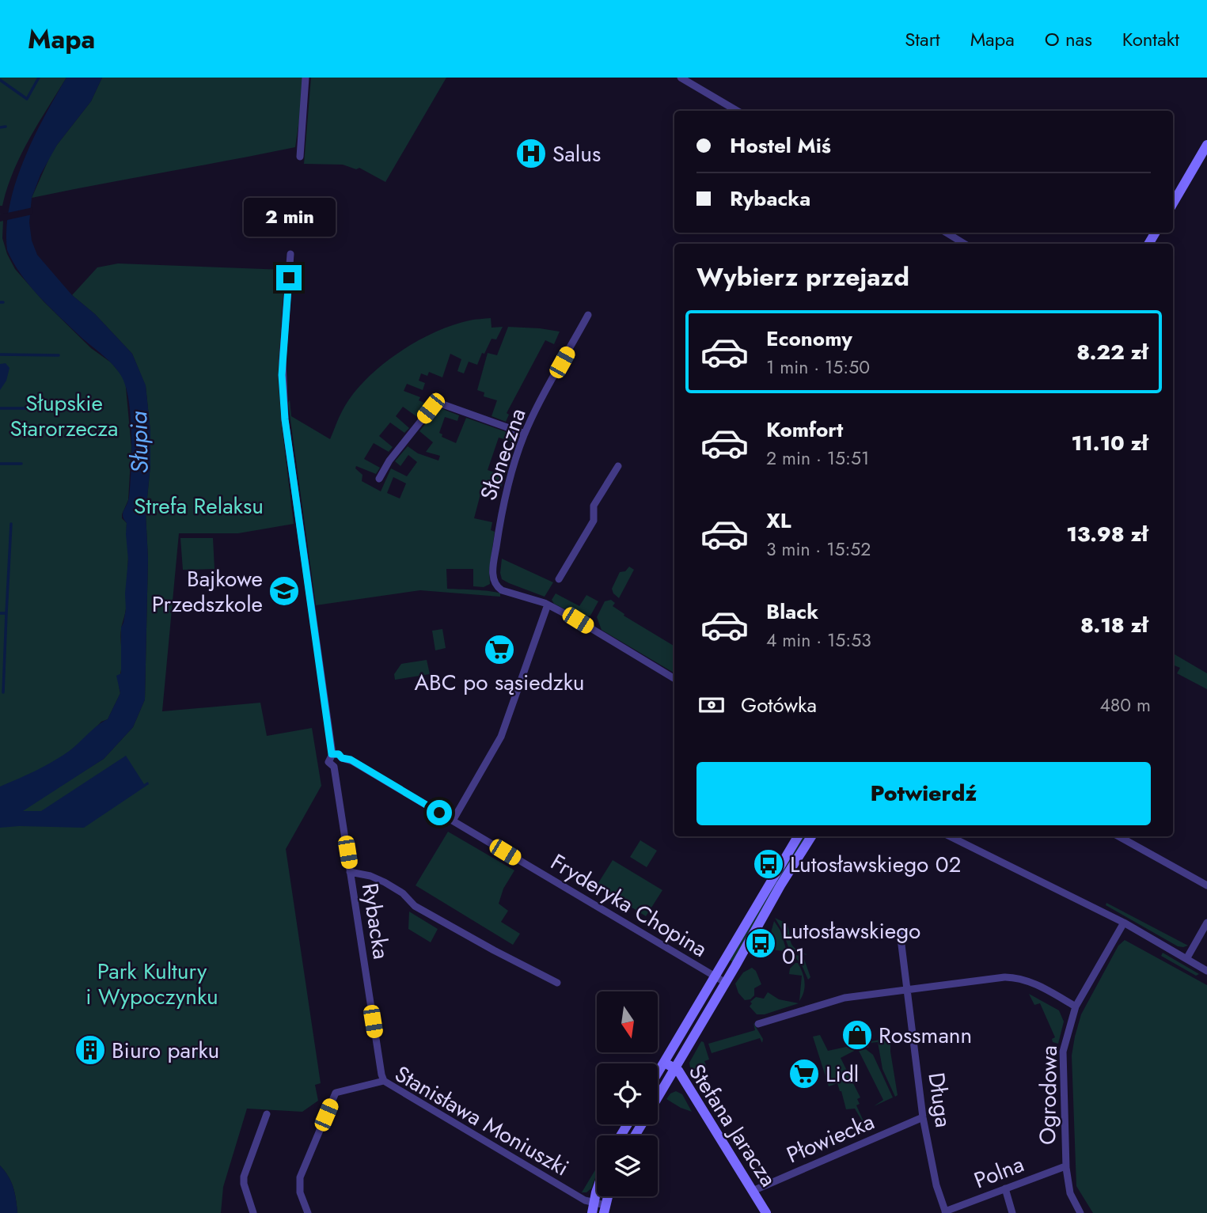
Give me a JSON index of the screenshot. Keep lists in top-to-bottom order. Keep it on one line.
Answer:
{"streets":{"main road":["Stefana Jaracza"],"street":["Słoneczna","Fryderyka Chopina","Rybacka","Ogrodowa","Długa","Stanisława Moniuszki","Płowiecka","Polna"]},"crossings":[["Fryderyka Chopina","Rybacka"],["Rybacka","Stanisława Moniuszki"],["Ogrodowa","Polna"],["Długa","Płowiecka"],["Długa","Polna"],["Stefana Jaracza","Płowiecka"]],"water":["Słupia"],"parks":["Słupskie Starorzecza","Strefa Relaksu","Park Kultury i Wypoczynku"],"places":{"hospital":["Salus"],"school or university":["Bajkowe Przedszkole"],"supermarket":["ABC po sąsiedzku","Lidl"],"bus stop":["Lutosławskiego 02","Lutosławskiego 01"],"shop":["Rossmann"],"building":["Biuro parku"]},"north":"bottom","page":{"header":"Mapa","nav":["Start","Mapa","O nas","Kontakt"],"banner":["Hostel Miś","Rybacka"],"bubble":"2 min","heading":"Wybierz przejazd","list":[{"name":"Economy","note":"1 min · 15:50","value":"8.22 zł"},{"name":"Komfort","note":"2 min · 15:51","value":"11.10 zł"},{"name":"XL","note":"3 min · 15:52","value":"13.98 zł"},{"name":"Black","note":"4 min · 15:53","value":"8.18 zł"}],"pay":["Gotówka","480 m"],"buttons":"Potwierdź"}}
